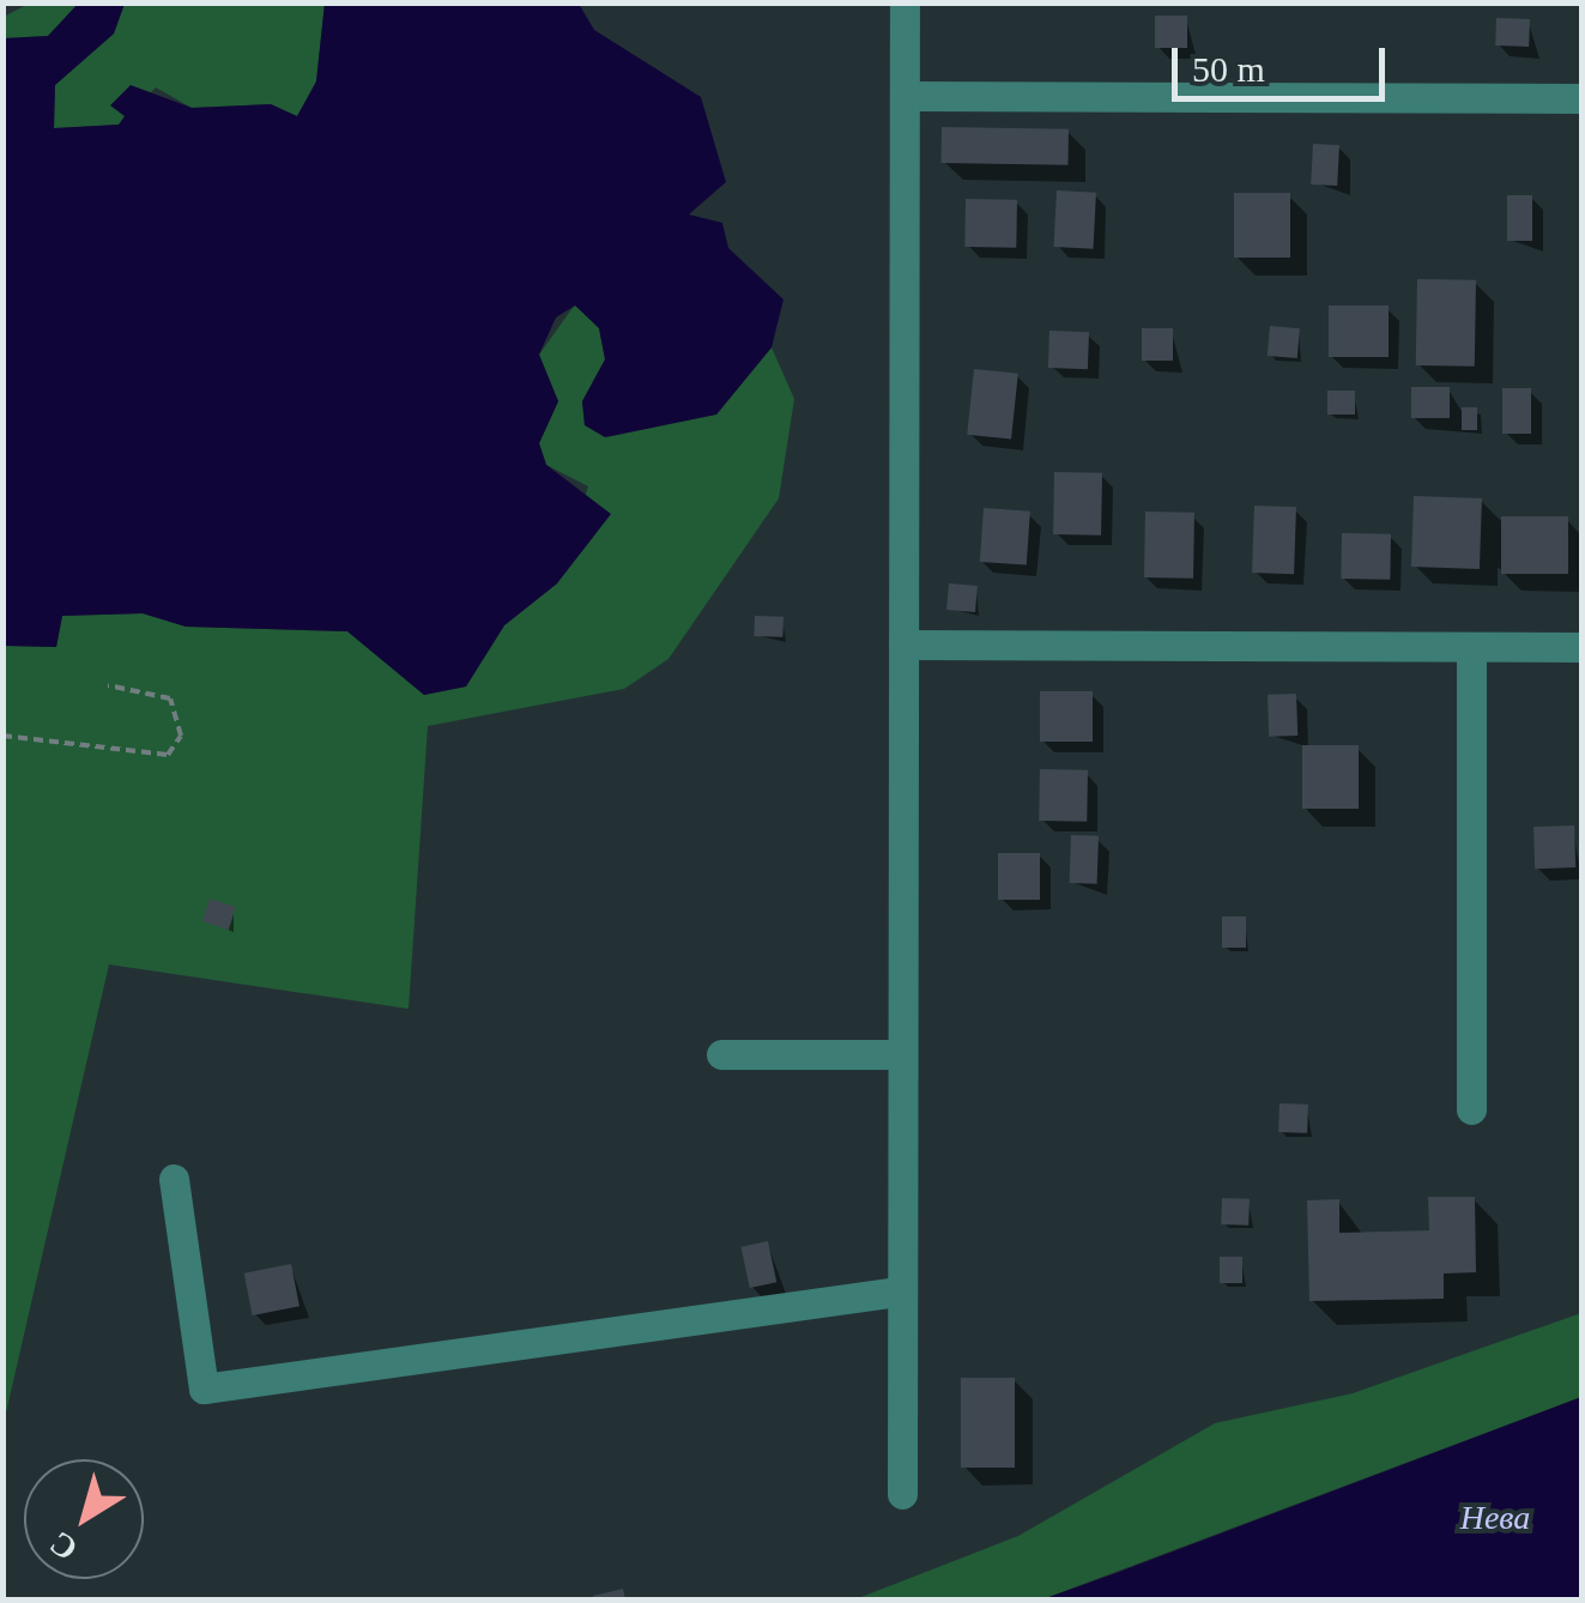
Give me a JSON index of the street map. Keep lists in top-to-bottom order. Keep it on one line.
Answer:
{"water":["Нева"],"scale_bar":"50 m","north":"bottom left"}
